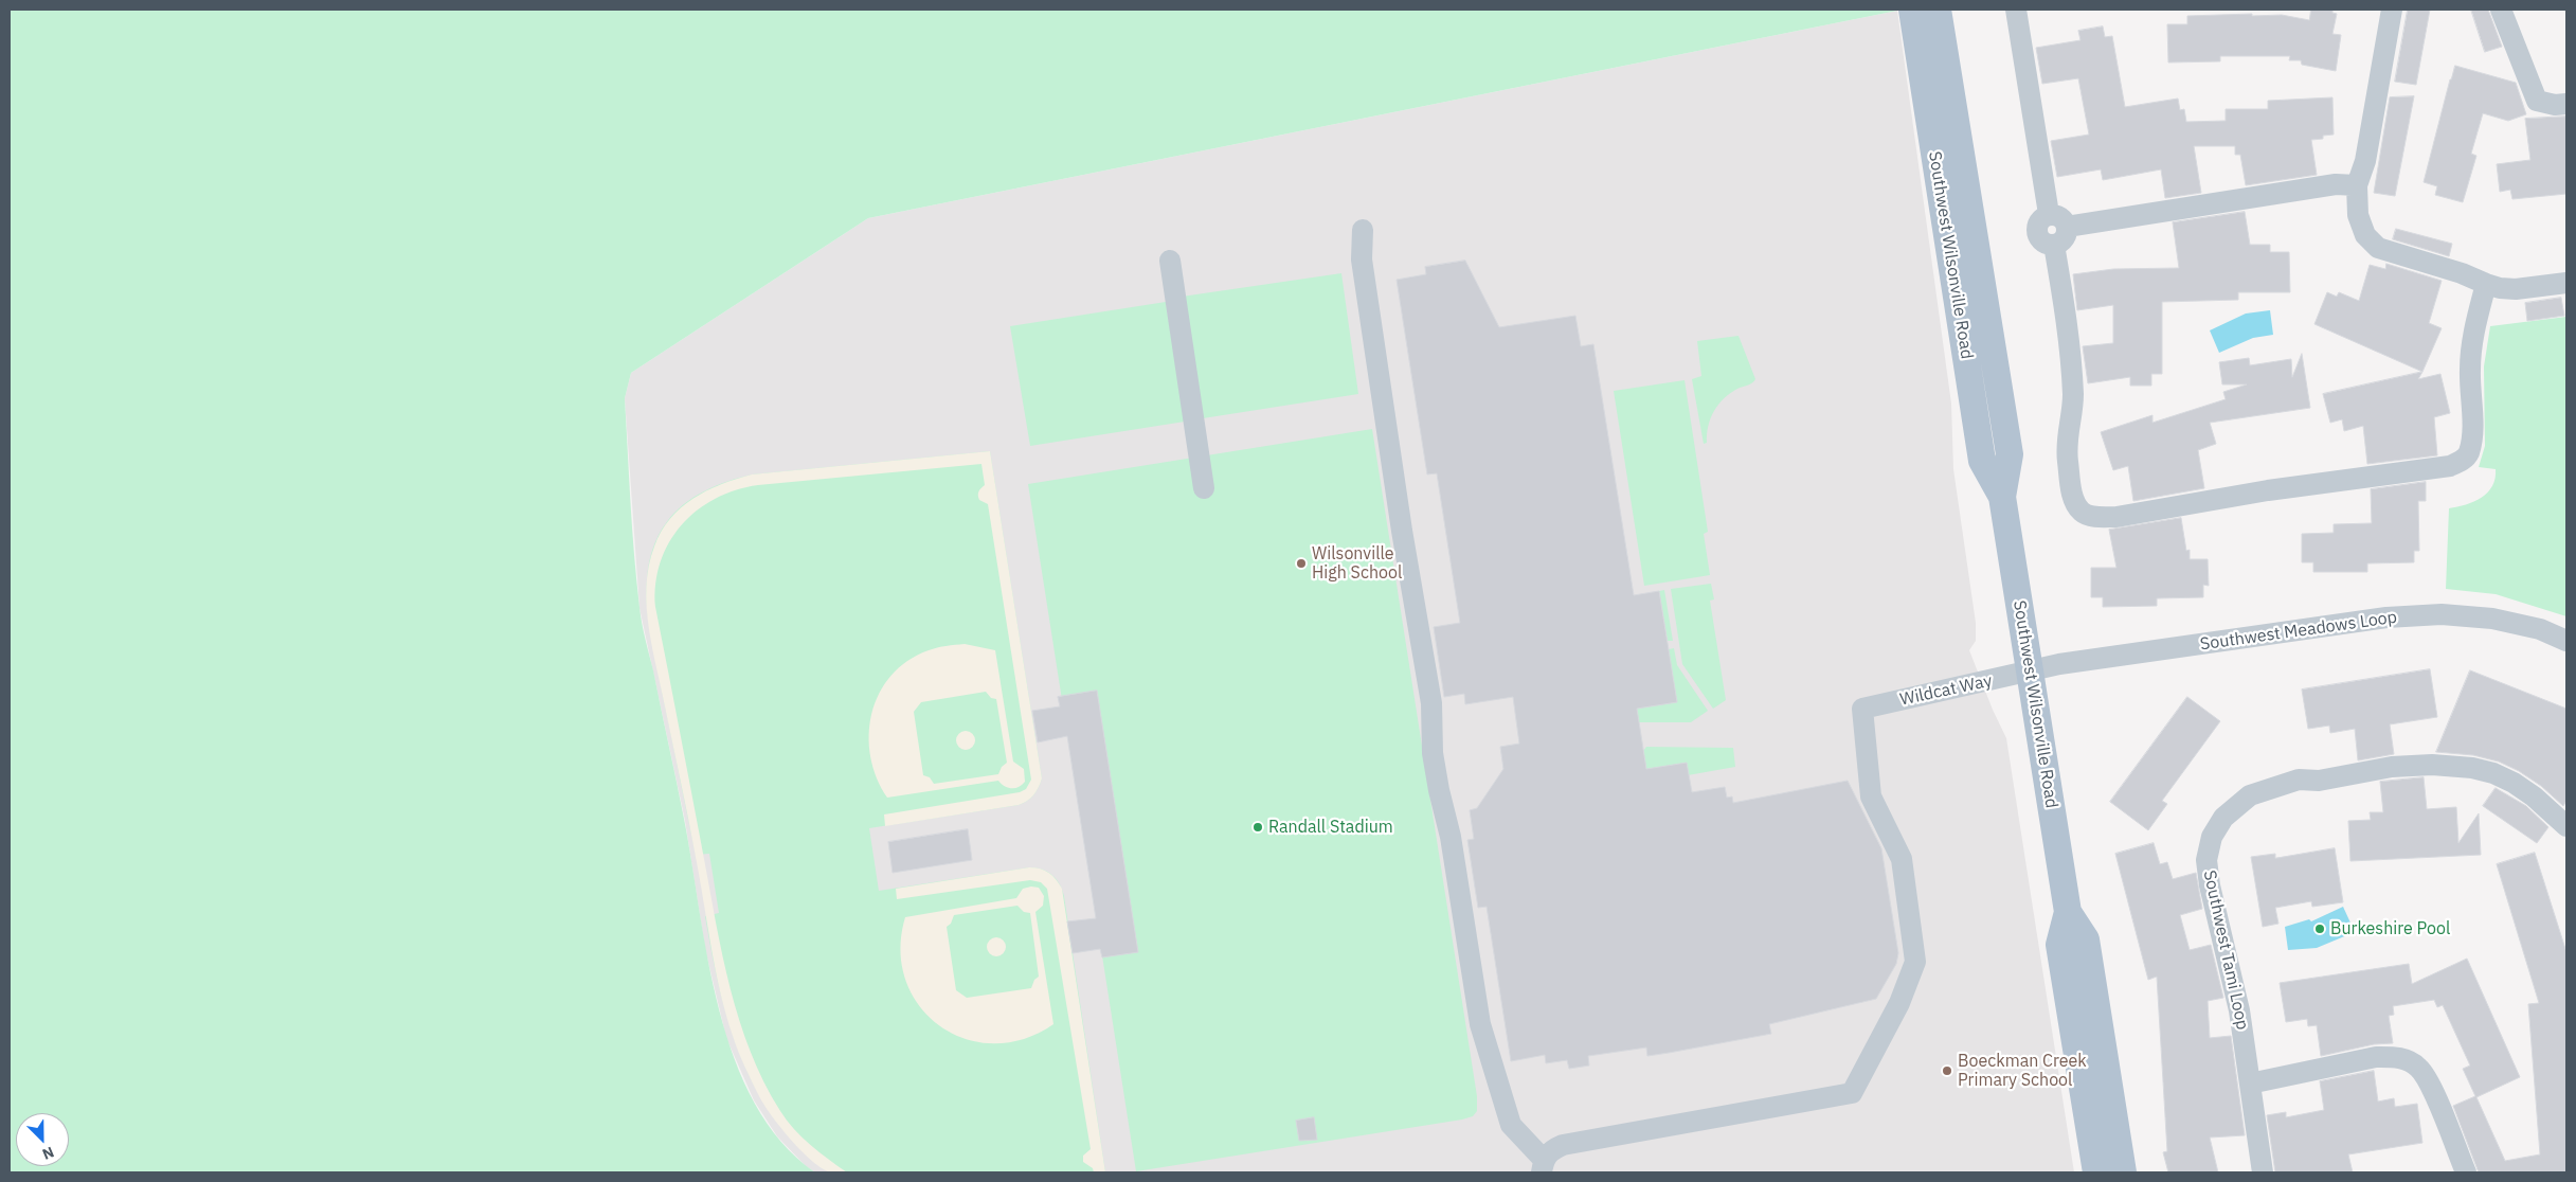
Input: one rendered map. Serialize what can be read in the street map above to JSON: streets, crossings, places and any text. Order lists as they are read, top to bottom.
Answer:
{
  "streets": {
    "main road": ["Southwest Wilsonville Road"],
    "street": ["Southwest Meadows Loop", "Wildcat Way", "Southwest Tami Loop"]
  },
  "crossings": [
    ["Southwest Wilsonville Road", "Southwest Meadows Loop"],
    ["Southwest Wilsonville Road", "Wildcat Way"],
    ["Southwest Meadows Loop", "Wildcat Way"]
  ],
  "places": [
    "Wilsonville High School",
    "Randall Stadium",
    "Burkeshire Pool",
    "Boeckman Creek Primary School"
  ],
  "north": "bottom right"
}
